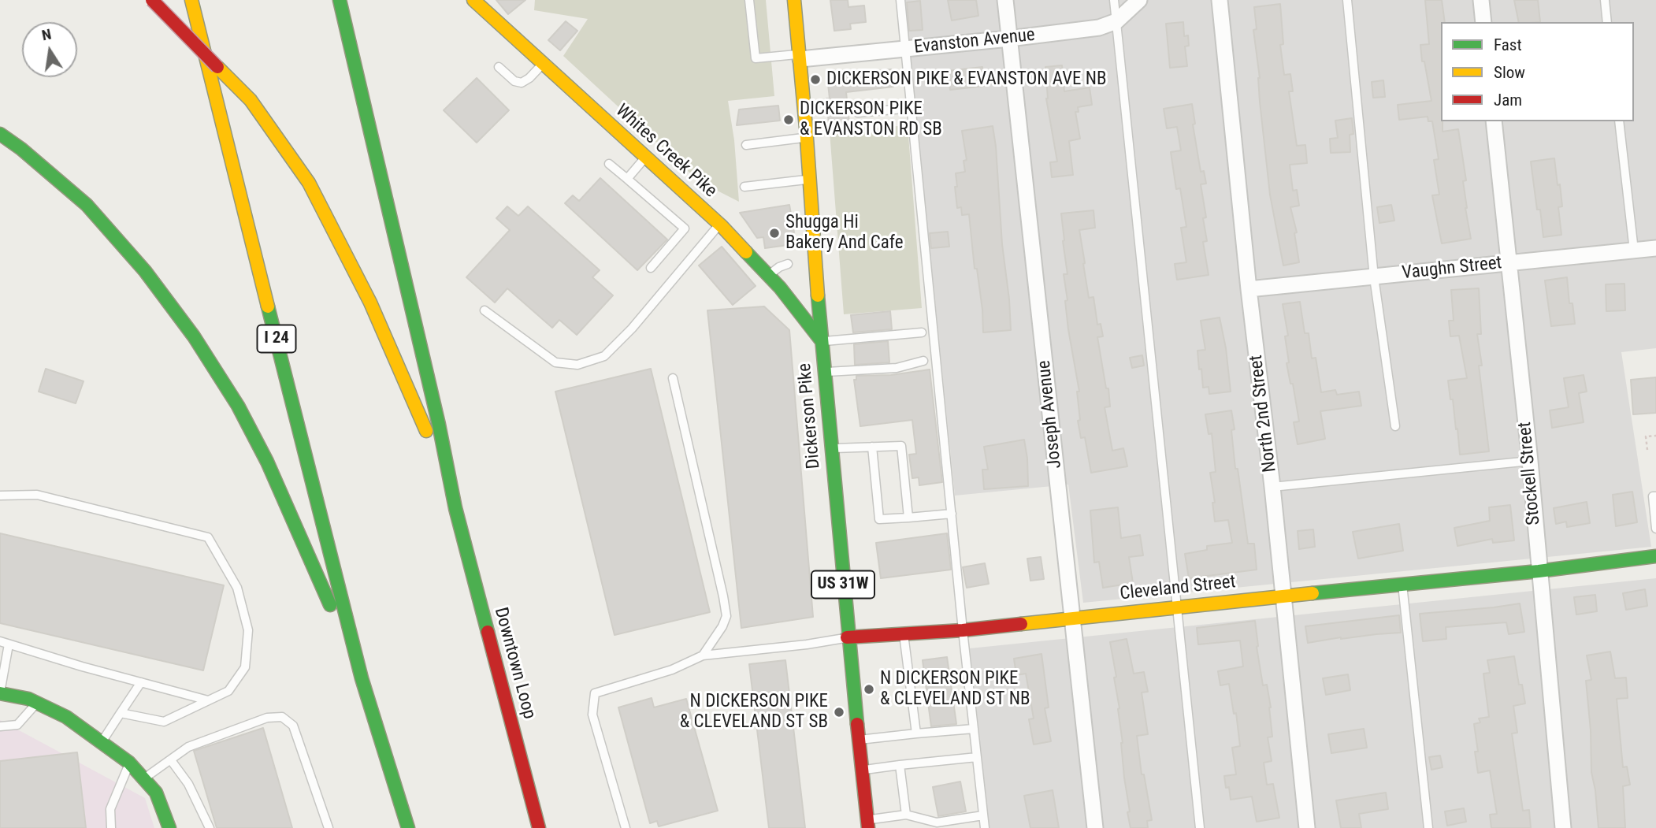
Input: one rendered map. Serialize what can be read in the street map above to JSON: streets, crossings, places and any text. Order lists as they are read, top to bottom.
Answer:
{
  "streets": {
    "main road": [
      "Whites Creek Pike",
      "I 24",
      "Dickerson Pike",
      "US 31W",
      "Cleveland Street",
      "Downtown Loop"
    ],
    "street": [
      "Evanston Avenue",
      "Vaughn Street",
      "North 2nd Street",
      "Joseph Avenue",
      "Stockell Street"
    ]
  },
  "crossings": [
    ["Evanston Avenue", "Joseph Avenue"],
    ["Evanston Avenue", "Dickerson Pike"],
    ["Whites Creek Pike", "Dickerson Pike"],
    ["Vaughn Street", "North 2nd Street"],
    ["Vaughn Street", "Stockell Street"],
    ["North 2nd Street", "Cleveland Street"],
    ["Joseph Avenue", "Cleveland Street"],
    ["Dickerson Pike", "Cleveland Street"],
    ["Stockell Street", "Cleveland Street"]
  ],
  "places": [
    "DICKERSON PIKE & EVANSTON AVE NB",
    "DICKERSON PIKE & EVANSTON RD SB",
    "Shugga Hi Bakery And Cafe",
    "N DICKERSON PIKE & CLEVELAND ST NB",
    "N DICKERSON PIKE & CLEVELAND ST SB"
  ],
  "legend": ["Fast", "Slow", "Jam"],
  "north": "top"
}
